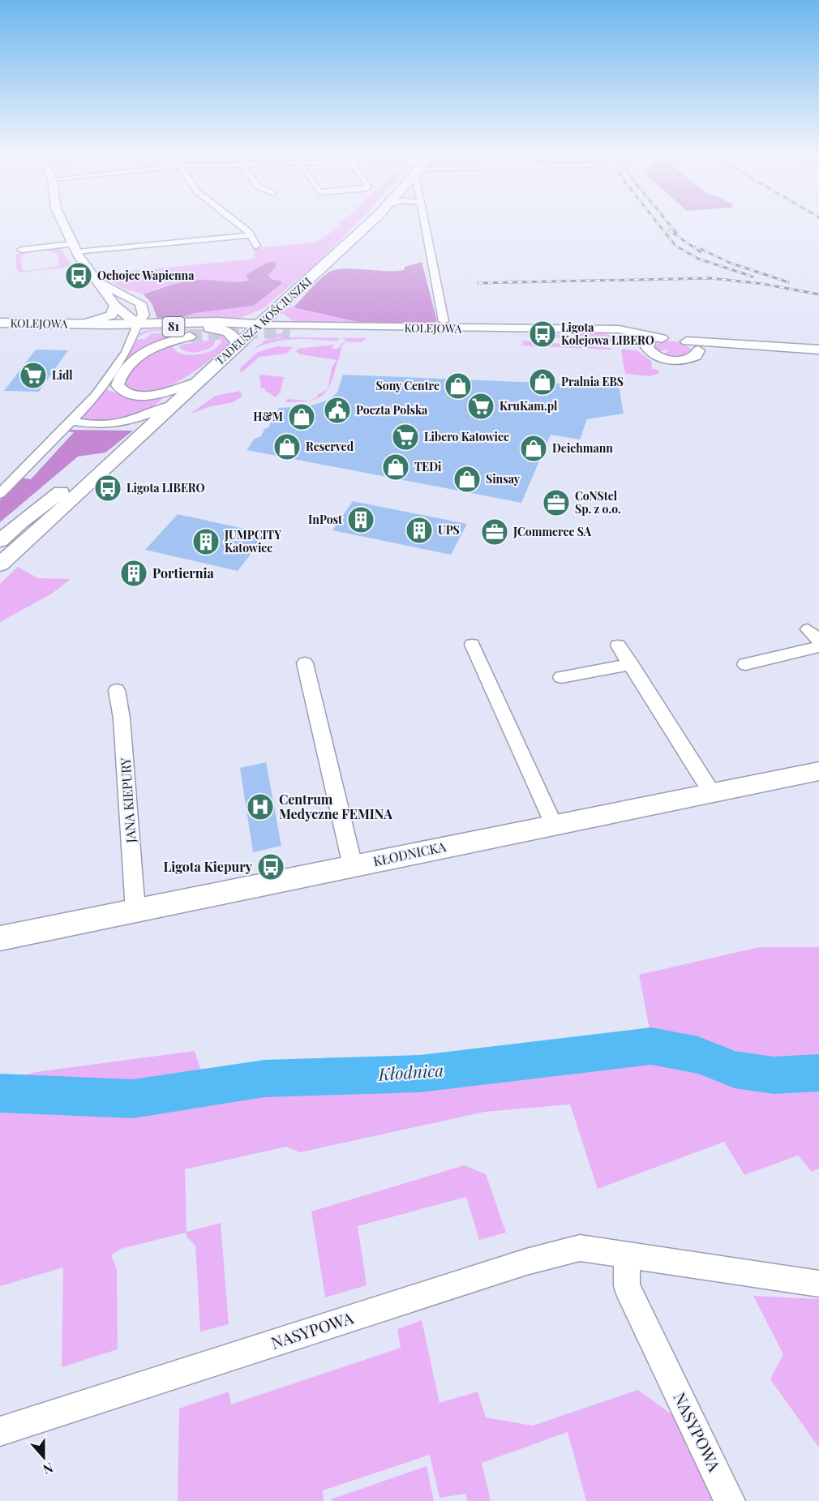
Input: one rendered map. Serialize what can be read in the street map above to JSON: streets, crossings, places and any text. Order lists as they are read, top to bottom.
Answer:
{
  "streets": {
    "main road": ["TADEUSZA KOŚCIUSZKI", "KOLEJOWA", "81"],
    "street": ["JANA KIEPURY", "KŁODNICKA", "NASYPOWA"]
  },
  "crossings": [
    ["TADEUSZA KOŚCIUSZKI", "KOLEJOWA"],
    ["JANA KIEPURY", "KŁODNICKA"]
  ],
  "water": ["Kłodnica"],
  "places": {
    "bus stop": [
      "Ochojec Wapienna",
      "Ligota Kolejowa LIBERO",
      "Ligota LIBERO",
      "Ligota Kiepury"
    ],
    "supermarket": ["Lidl", "KruKam.pl", "Libero Katowice"],
    "shop": [
      "Pralnia EBS",
      "Sony Centre",
      "H&M",
      "Reserved",
      "Deichmann",
      "TEDi",
      "Sinsay"
    ],
    "public building": ["Poczta Polska"],
    "office": ["CoNStel Sp. z o.o.", "JCommerce SA"],
    "building": [
      "InPost",
      "UPS",
      "JUMPCITY Katowice",
      "Portiernia"
    ],
    "hospital": ["Centrum Medyczne FEMINA"]
  },
  "north": "bottom"
}
